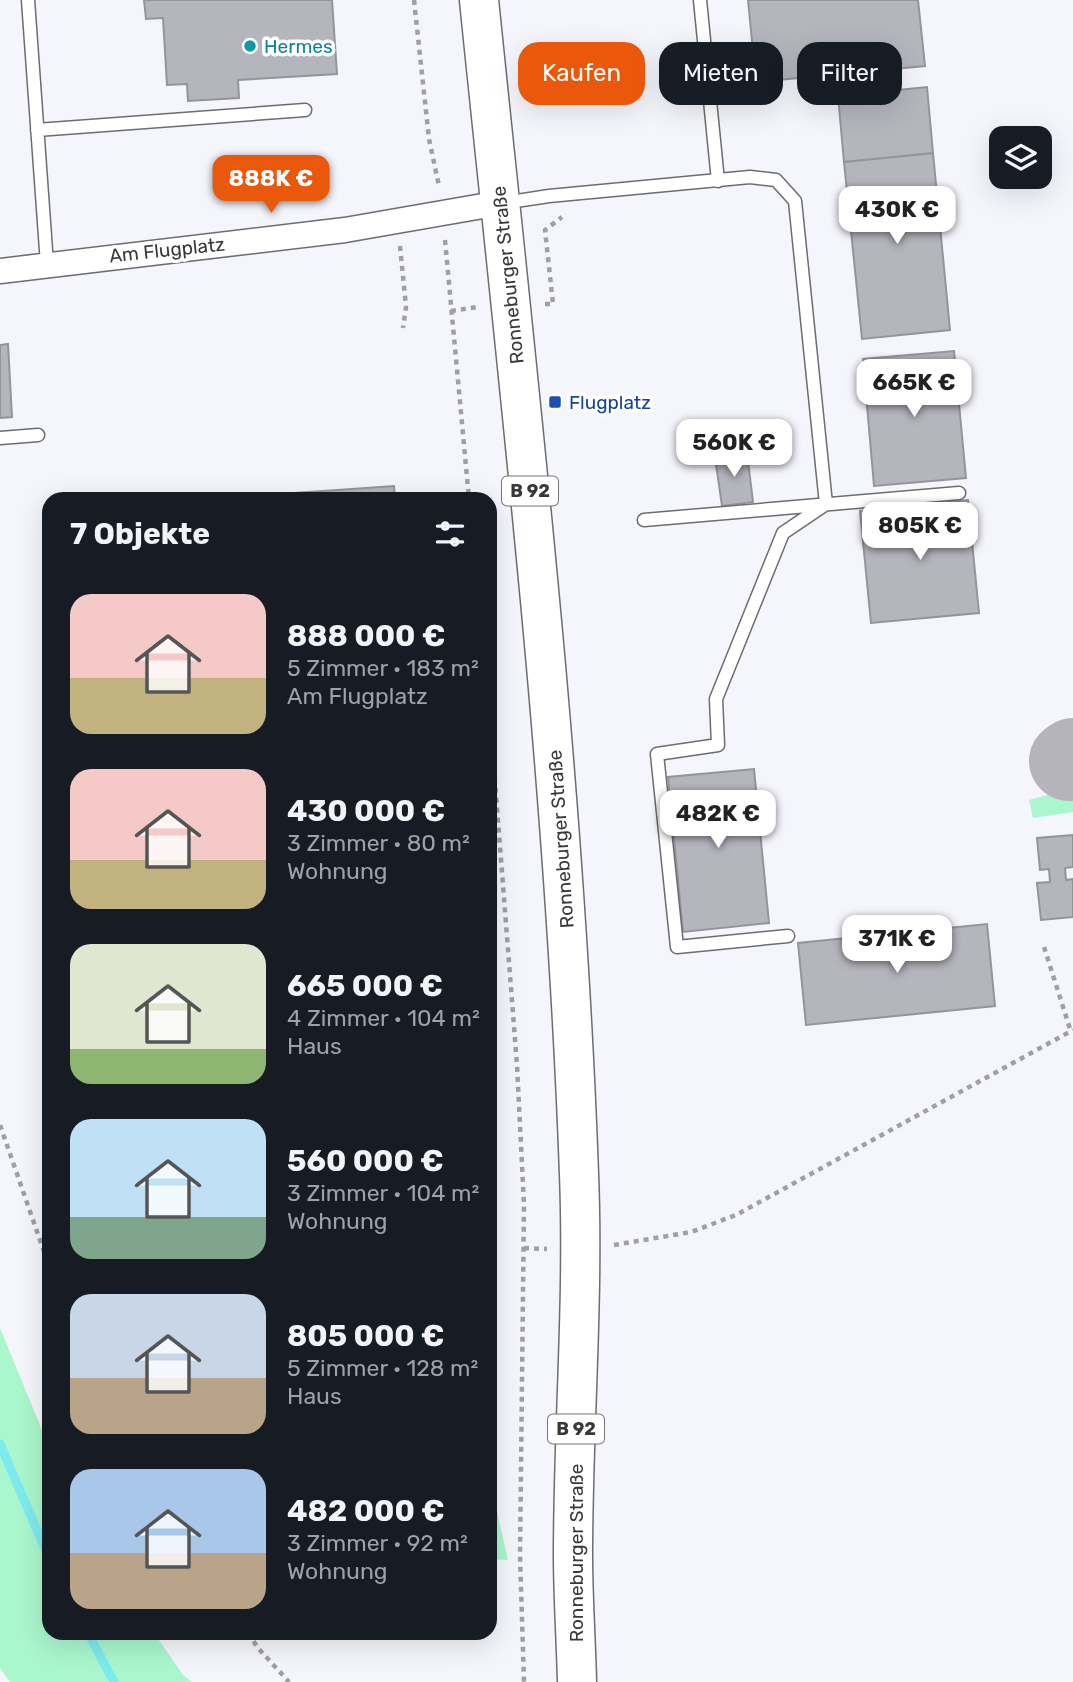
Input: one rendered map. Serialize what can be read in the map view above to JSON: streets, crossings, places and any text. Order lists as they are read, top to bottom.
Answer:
{
  "streets": {
    "main road": ["Ronneburger Straße", "B 92"],
    "street": ["Am Flugplatz"]
  },
  "crossings": [
    ["Am Flugplatz", "Ronneburger Straße"]
  ],
  "places": {
    "other": ["Hermes"],
    "transit": ["Flugplatz"]
  },
  "page": {
    "chip": ["Kaufen", "Mieten", "Filter"],
    "price": [
      "888K €",
      "430K €",
      "665K €",
      "560K €",
      "805K €",
      "482K €",
      "371K €"
    ],
    "heading": "7 Objekte",
    "list": [
      {
        "name": "888 000 €",
        "note": "5 Zimmer · 183 m² · Am Flugplatz"
      },
      {
        "name": "430 000 €",
        "note": "3 Zimmer · 80 m² · Wohnung"
      },
      {
        "name": "665 000 €",
        "note": "4 Zimmer · 104 m² · Haus"
      },
      {
        "name": "560 000 €",
        "note": "3 Zimmer · 104 m² · Wohnung"
      },
      {
        "name": "805 000 €",
        "note": "5 Zimmer · 128 m² · Haus"
      },
      {
        "name": "482 000 €",
        "note": "3 Zimmer · 92 m² · Wohnung"
      }
    ]
  }
}
